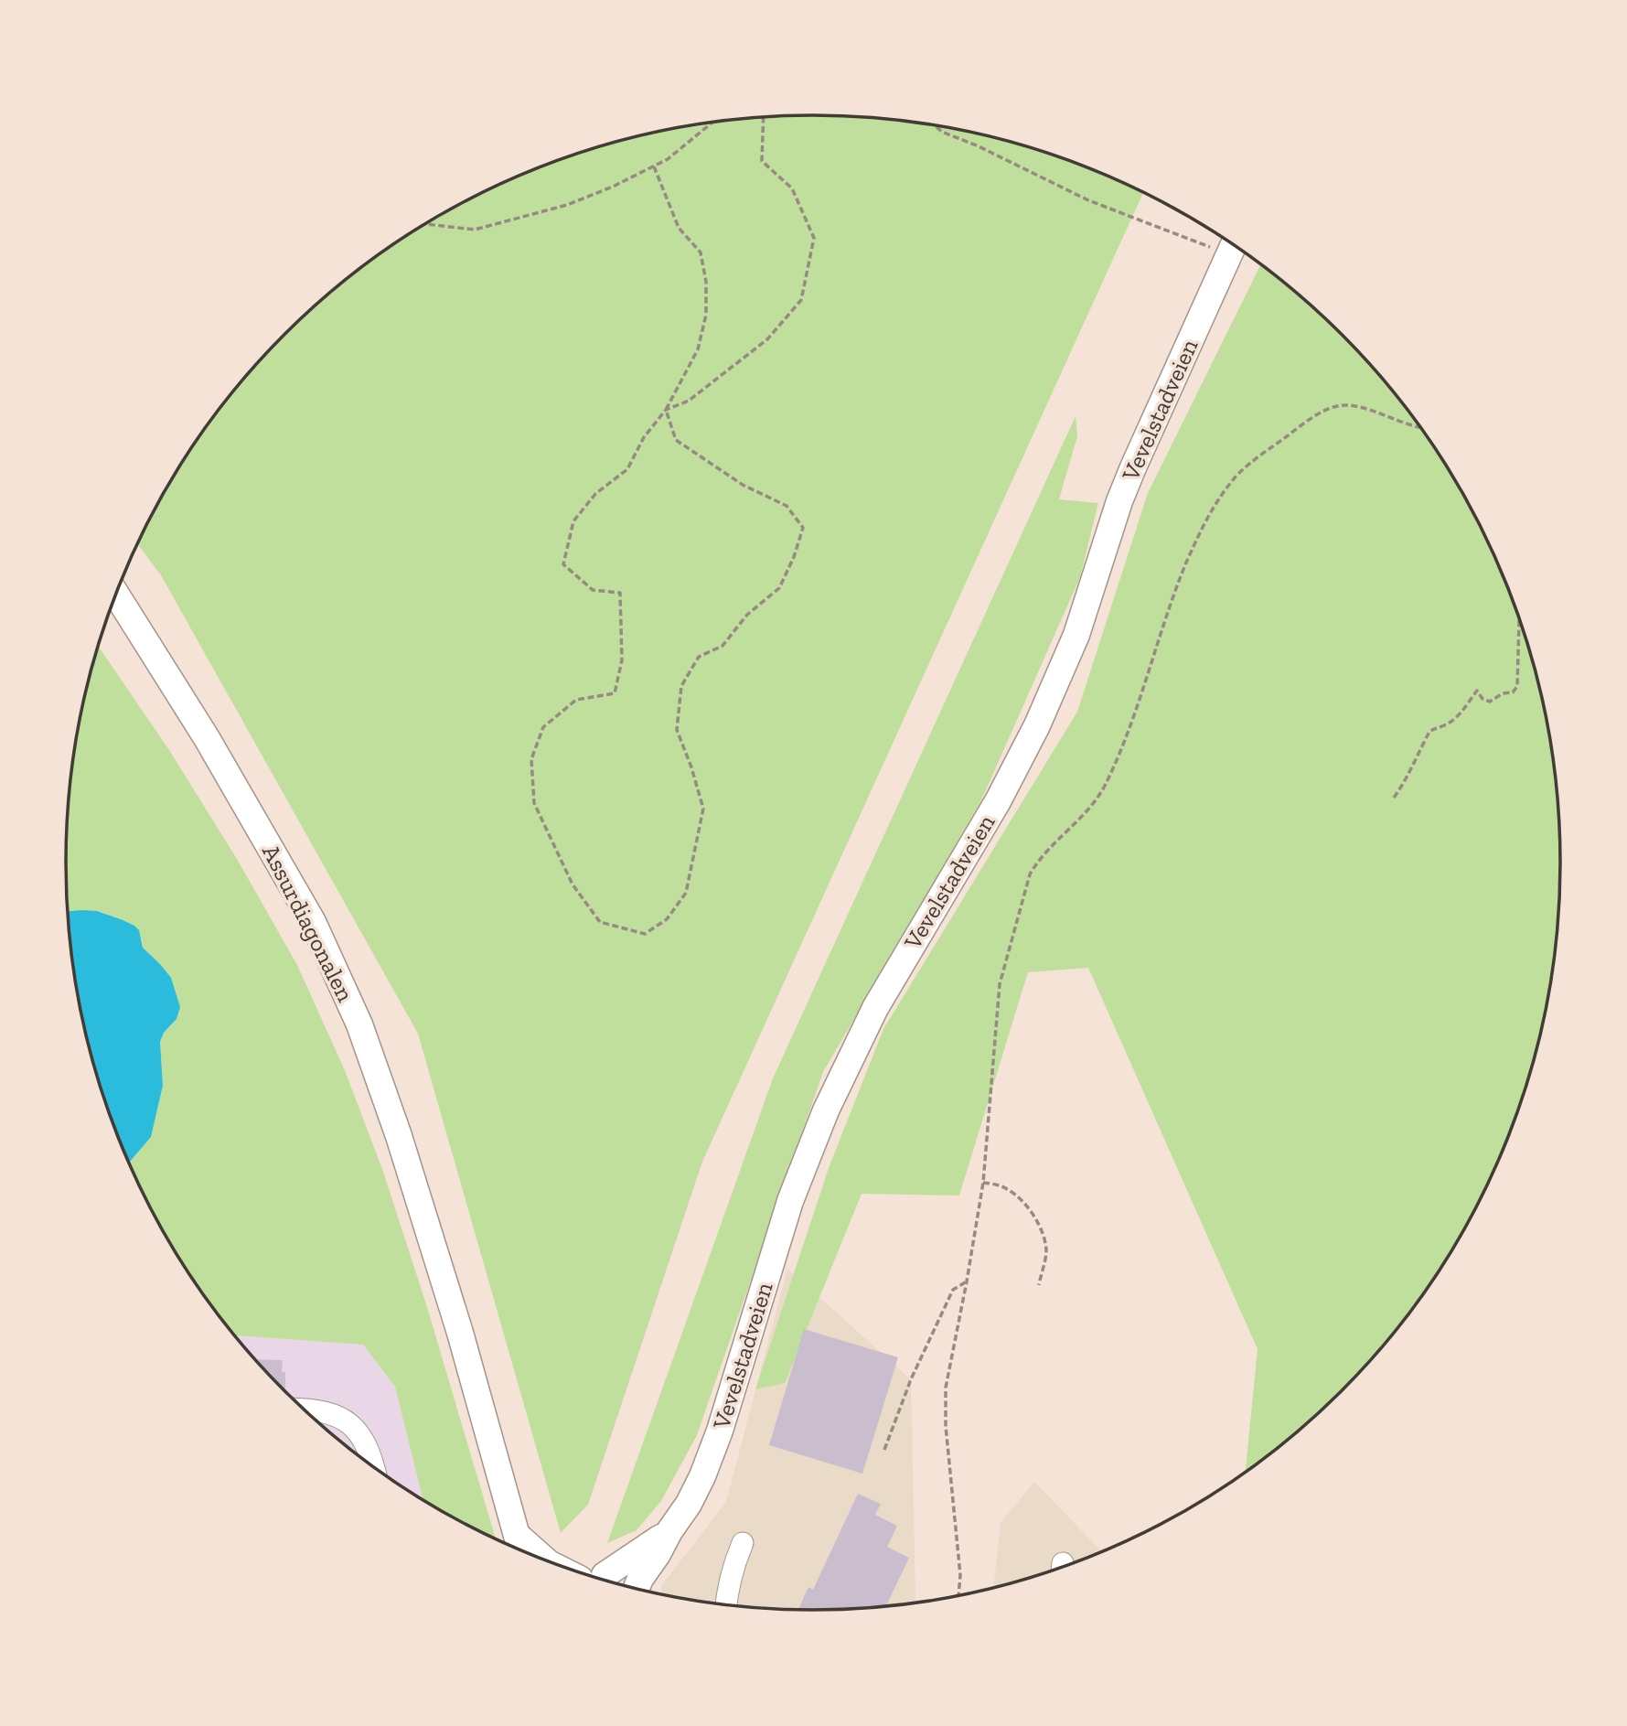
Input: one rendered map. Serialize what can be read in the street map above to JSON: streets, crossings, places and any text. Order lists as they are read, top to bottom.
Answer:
{
  "streets": {
    "main road": ["Vevelstadveien", "Assurdiagonalen"]
  },
  "crossings": [
    ["Vevelstadveien", "Assurdiagonalen"]
  ]
}
